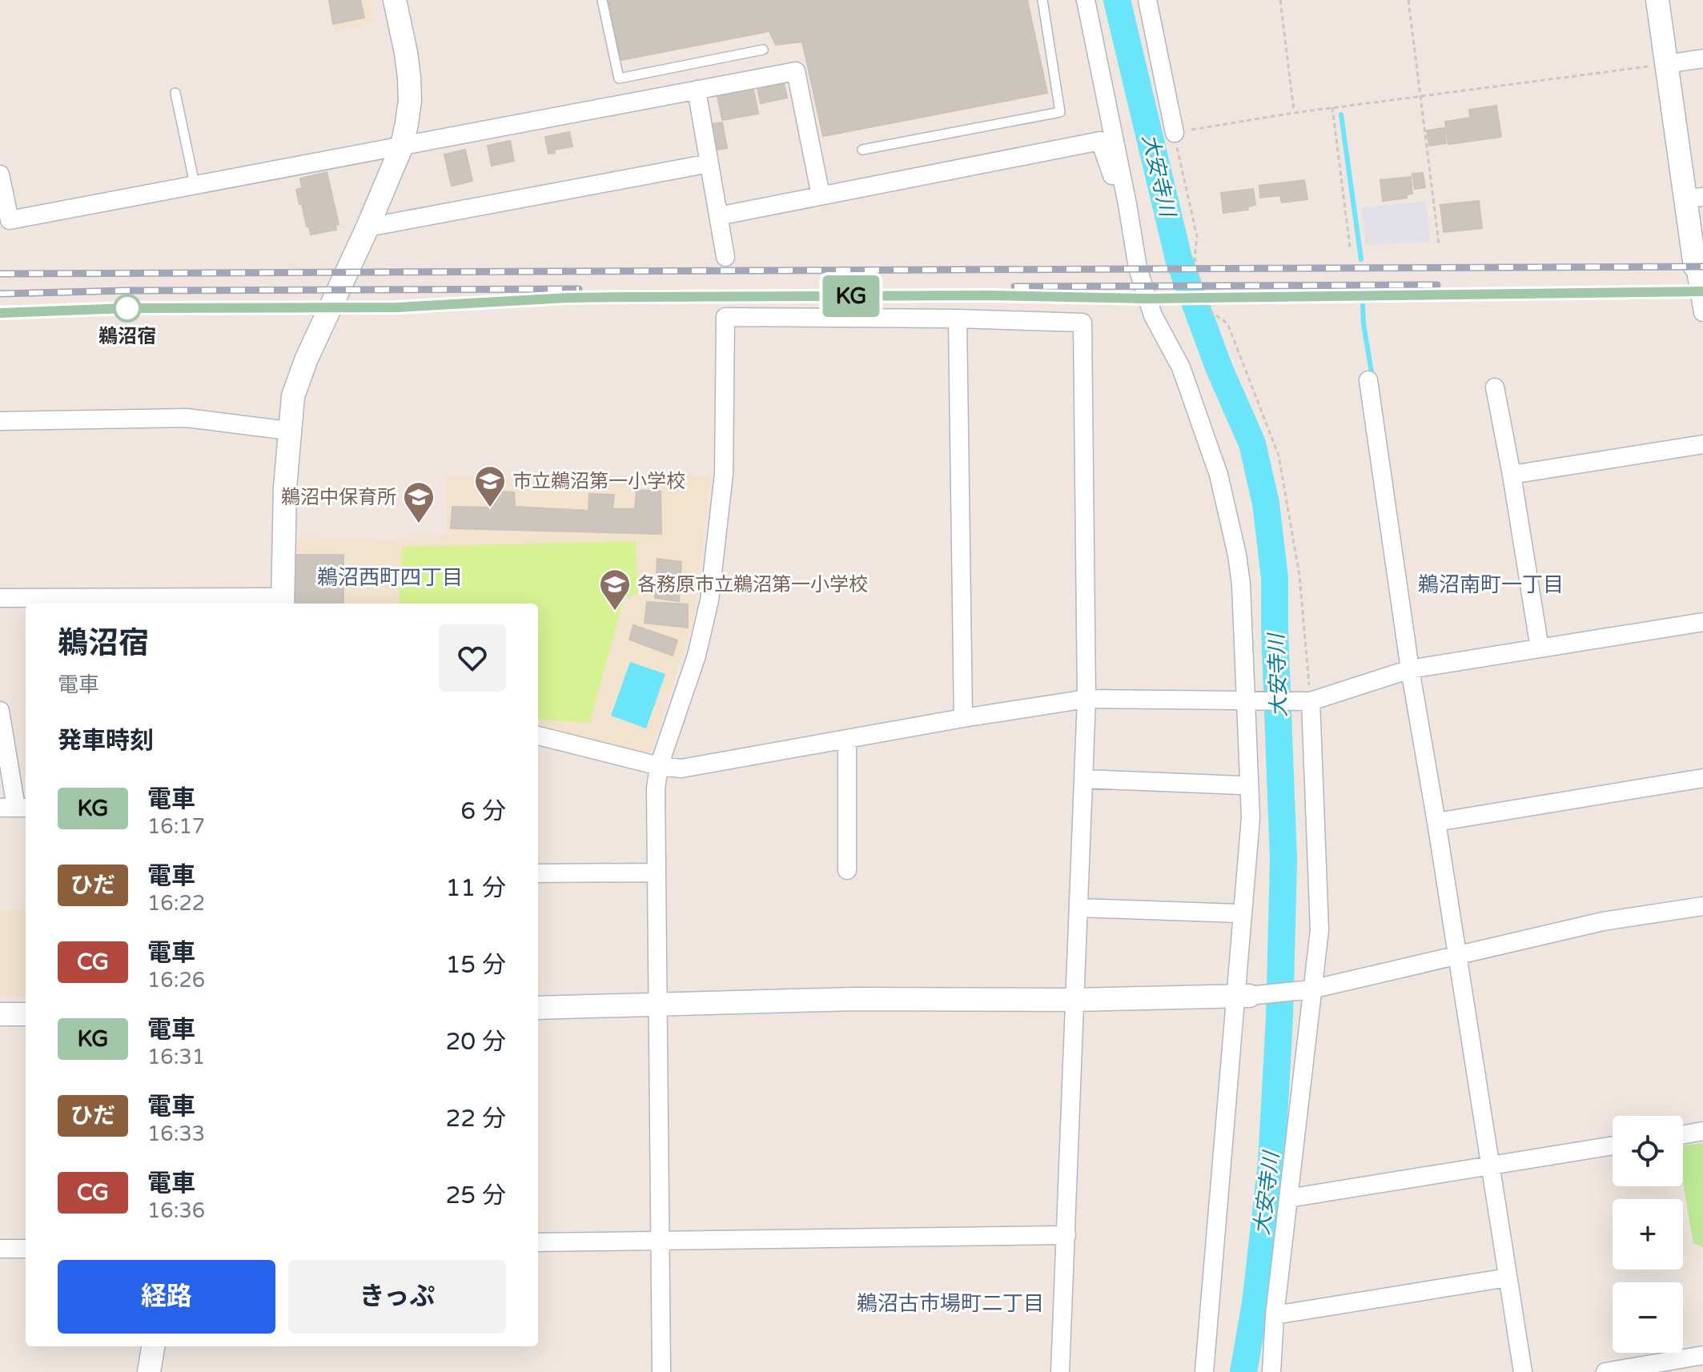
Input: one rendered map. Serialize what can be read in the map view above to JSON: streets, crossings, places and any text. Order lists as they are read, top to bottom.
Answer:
{
  "districts": ["鵜沼西町四丁目", "鵜沼南町一丁目", "鵜沼古市場町二丁目"],
  "water": ["大安寺川"],
  "places": {
    "other": ["鵜沼宿"],
    "school or university": ["市立鵜沼第一小学校", "鵜沼中保育所", "各務原市立鵜沼第一小学校"]
  },
  "page": {
    "on_map": "KG",
    "heading": [
      ["鵜沼宿", "電車"],
      "発車時刻"
    ],
    "list": [
      {
        "mark": "KG",
        "name": "電車",
        "note": "16:17",
        "value": "6 分"
      },
      {
        "mark": "ひだ",
        "name": "電車",
        "note": "16:22",
        "value": "11 分"
      },
      {
        "mark": "CG",
        "name": "電車",
        "note": "16:26",
        "value": "15 分"
      },
      {
        "mark": "KG",
        "name": "電車",
        "note": "16:31",
        "value": "20 分"
      },
      {
        "mark": "ひだ",
        "name": "電車",
        "note": "16:33",
        "value": "22 分"
      },
      {
        "mark": "CG",
        "name": "電車",
        "note": "16:36",
        "value": "25 分"
      }
    ],
    "map_buttons": ["+", "−"],
    "buttons": ["経路", "きっぷ"]
  }
}
